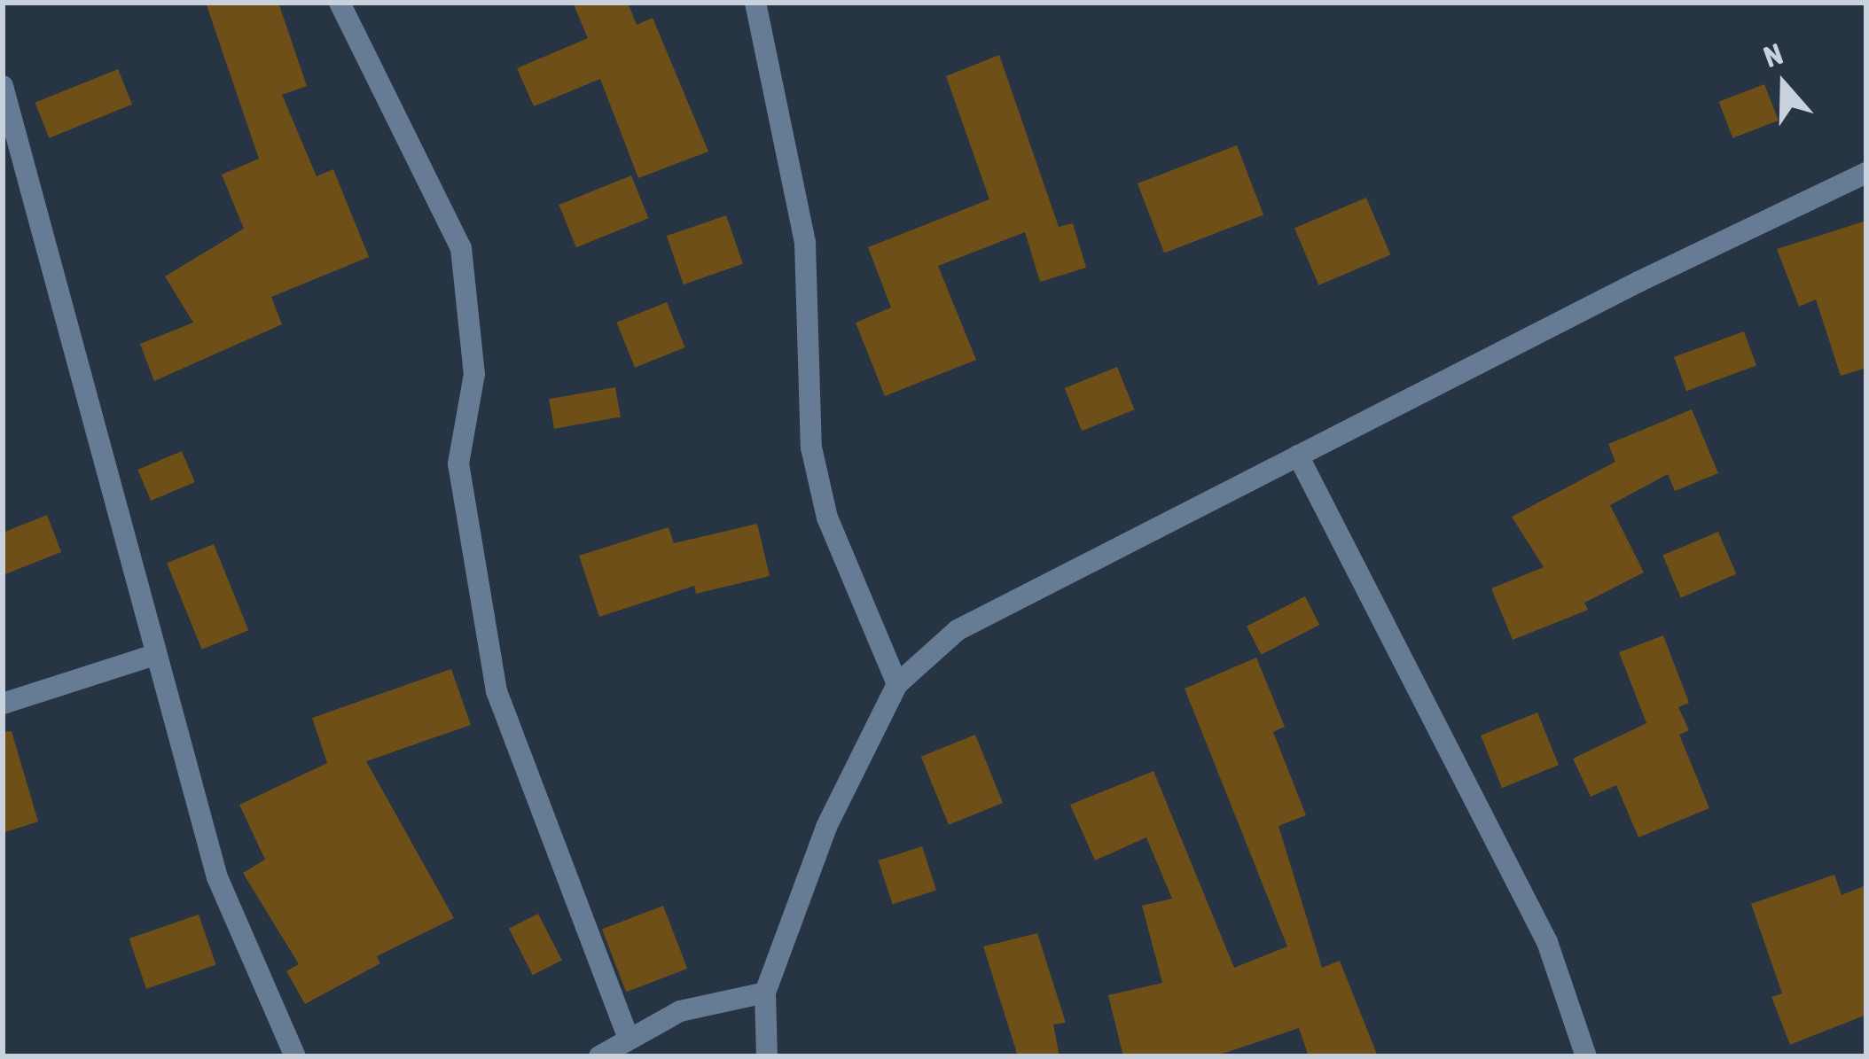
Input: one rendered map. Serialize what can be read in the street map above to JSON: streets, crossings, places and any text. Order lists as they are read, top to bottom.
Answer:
{
  "north": "top"
}
